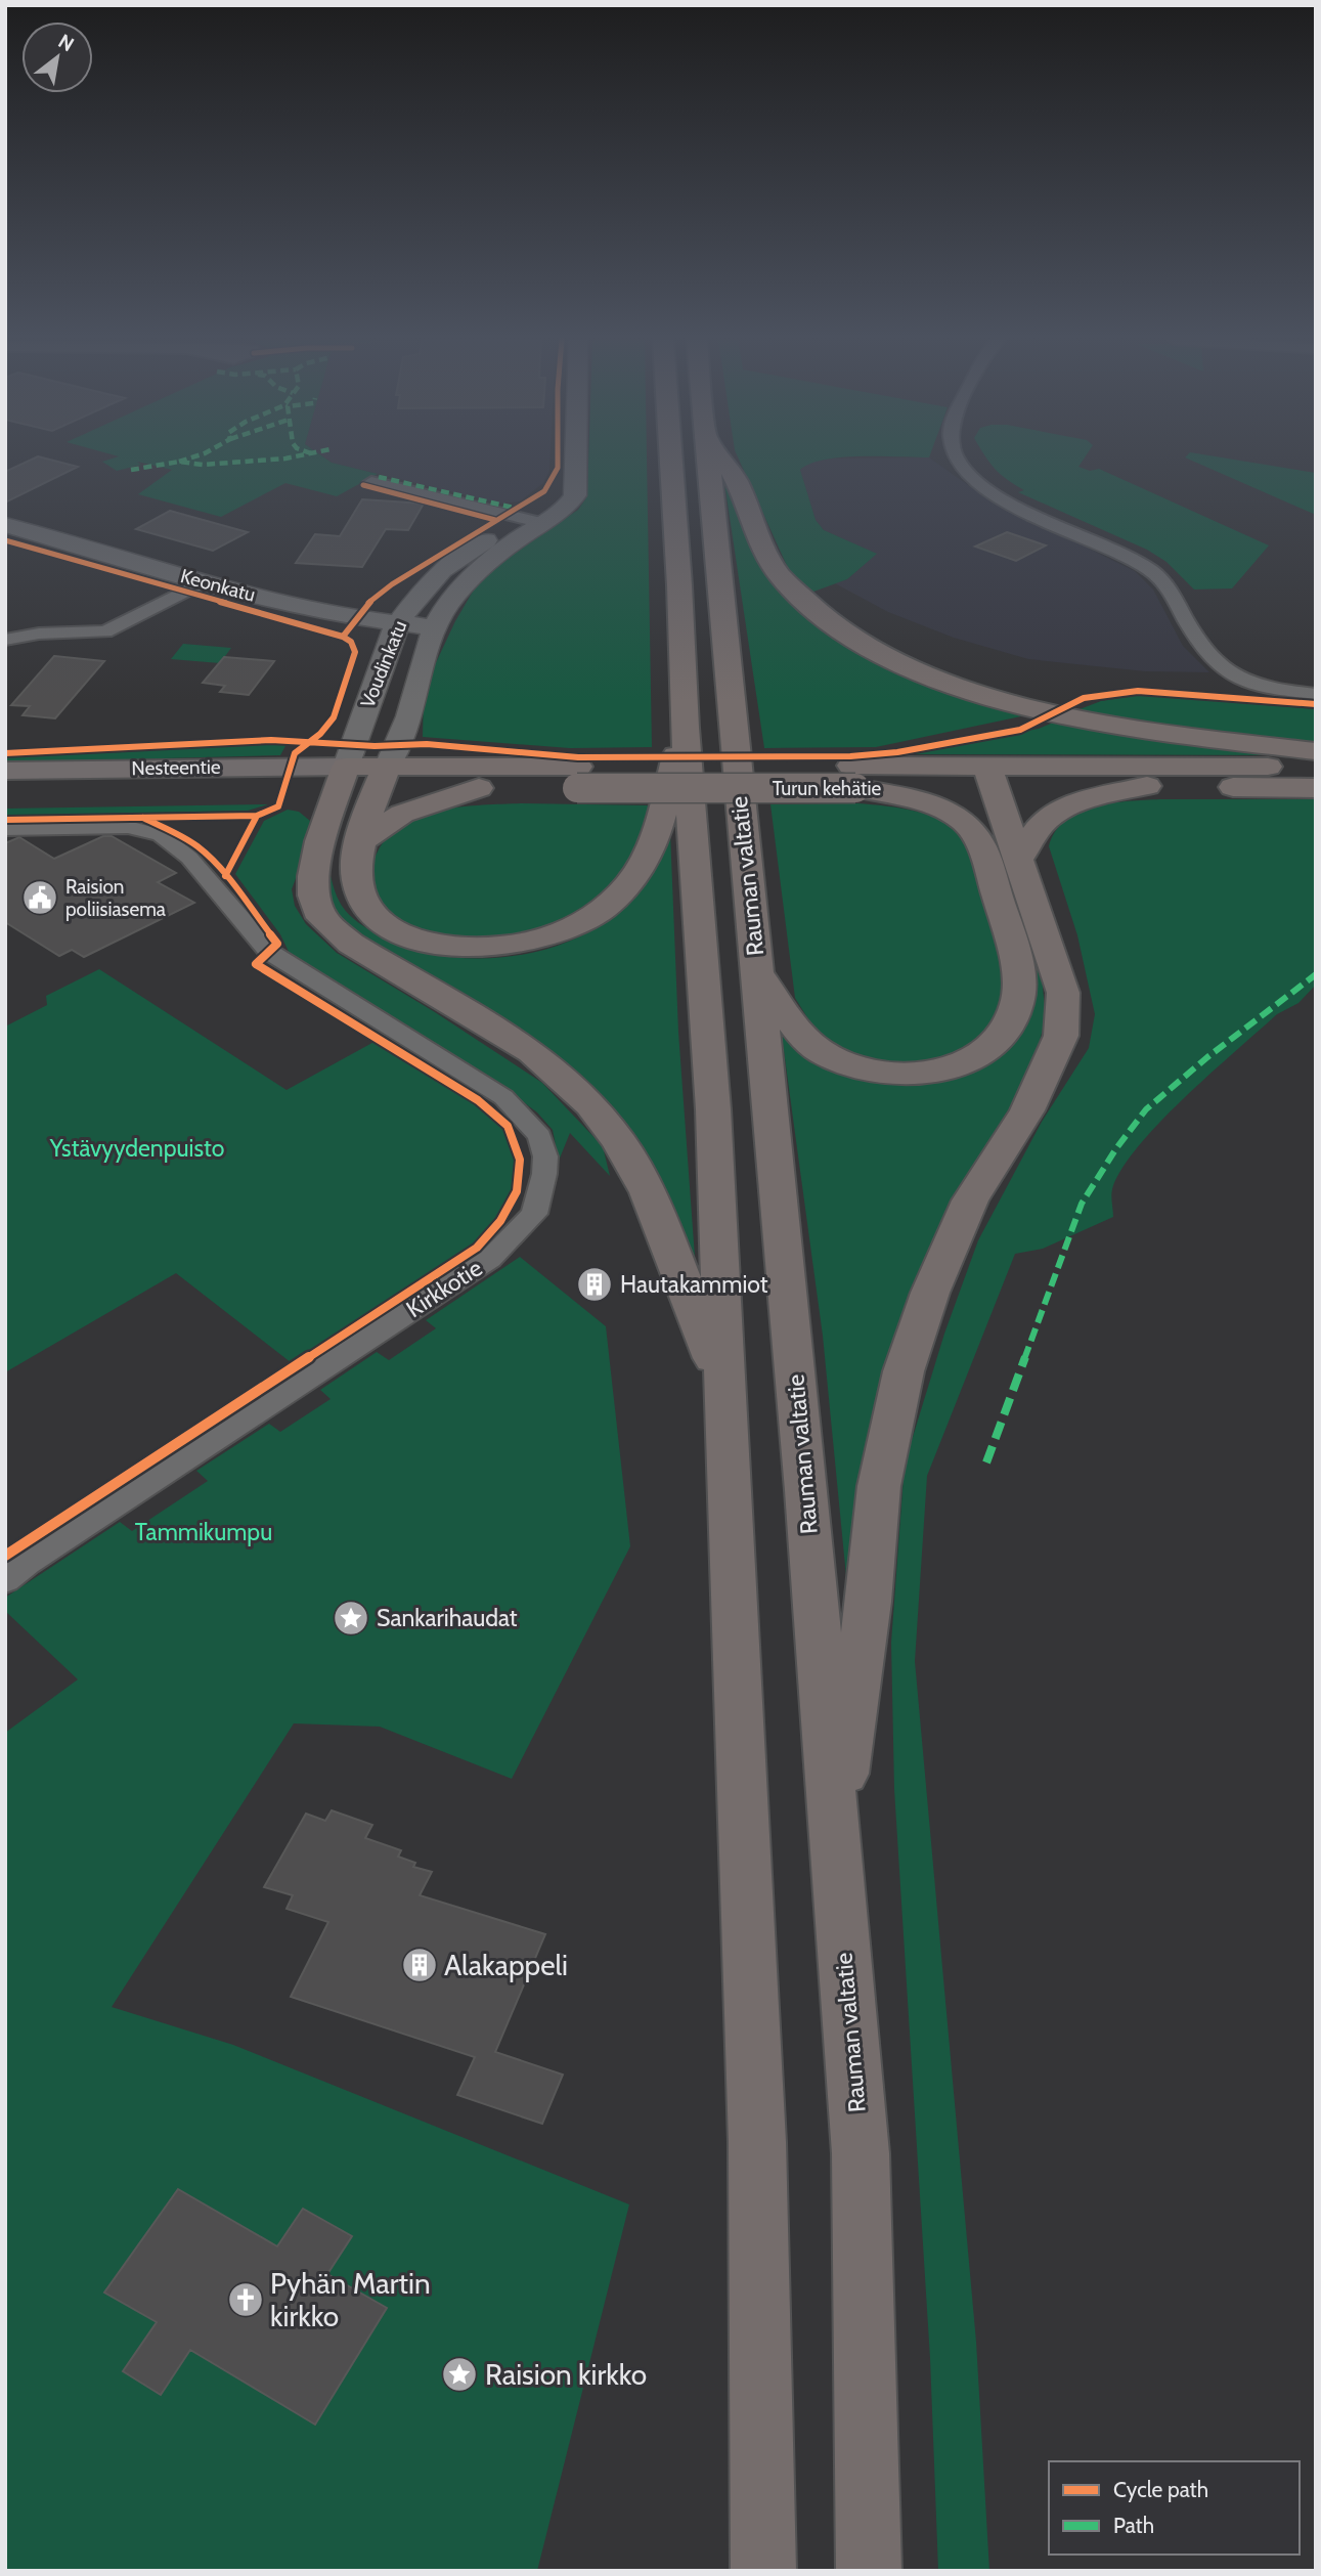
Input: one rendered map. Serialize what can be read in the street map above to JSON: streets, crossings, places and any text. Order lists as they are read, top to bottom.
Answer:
{
  "streets": {
    "highway": ["Turun kehätie", "Rauman valtatie"],
    "main road": ["Keonkatu", "Voudinkatu", "Nesteentie"],
    "street": ["Kirkkotie"]
  },
  "crossings": [
    ["Keonkatu", "Voudinkatu"],
    ["Voudinkatu", "Nesteentie"],
    ["Voudinkatu", "Turun kehätie"],
    ["Nesteentie", "Turun kehätie"]
  ],
  "parks": ["Ystävyydenpuisto", "Tammikumpu"],
  "places": {
    "public building": ["Raision poliisiasema"],
    "building": ["Hautakammiot", "Alakappeli"],
    "place": ["Sankarihaudat", "Raision kirkko"],
    "church": ["Pyhän Martin kirkko"]
  },
  "legend": ["Cycle path", "Path"],
  "north": "top right"
}
